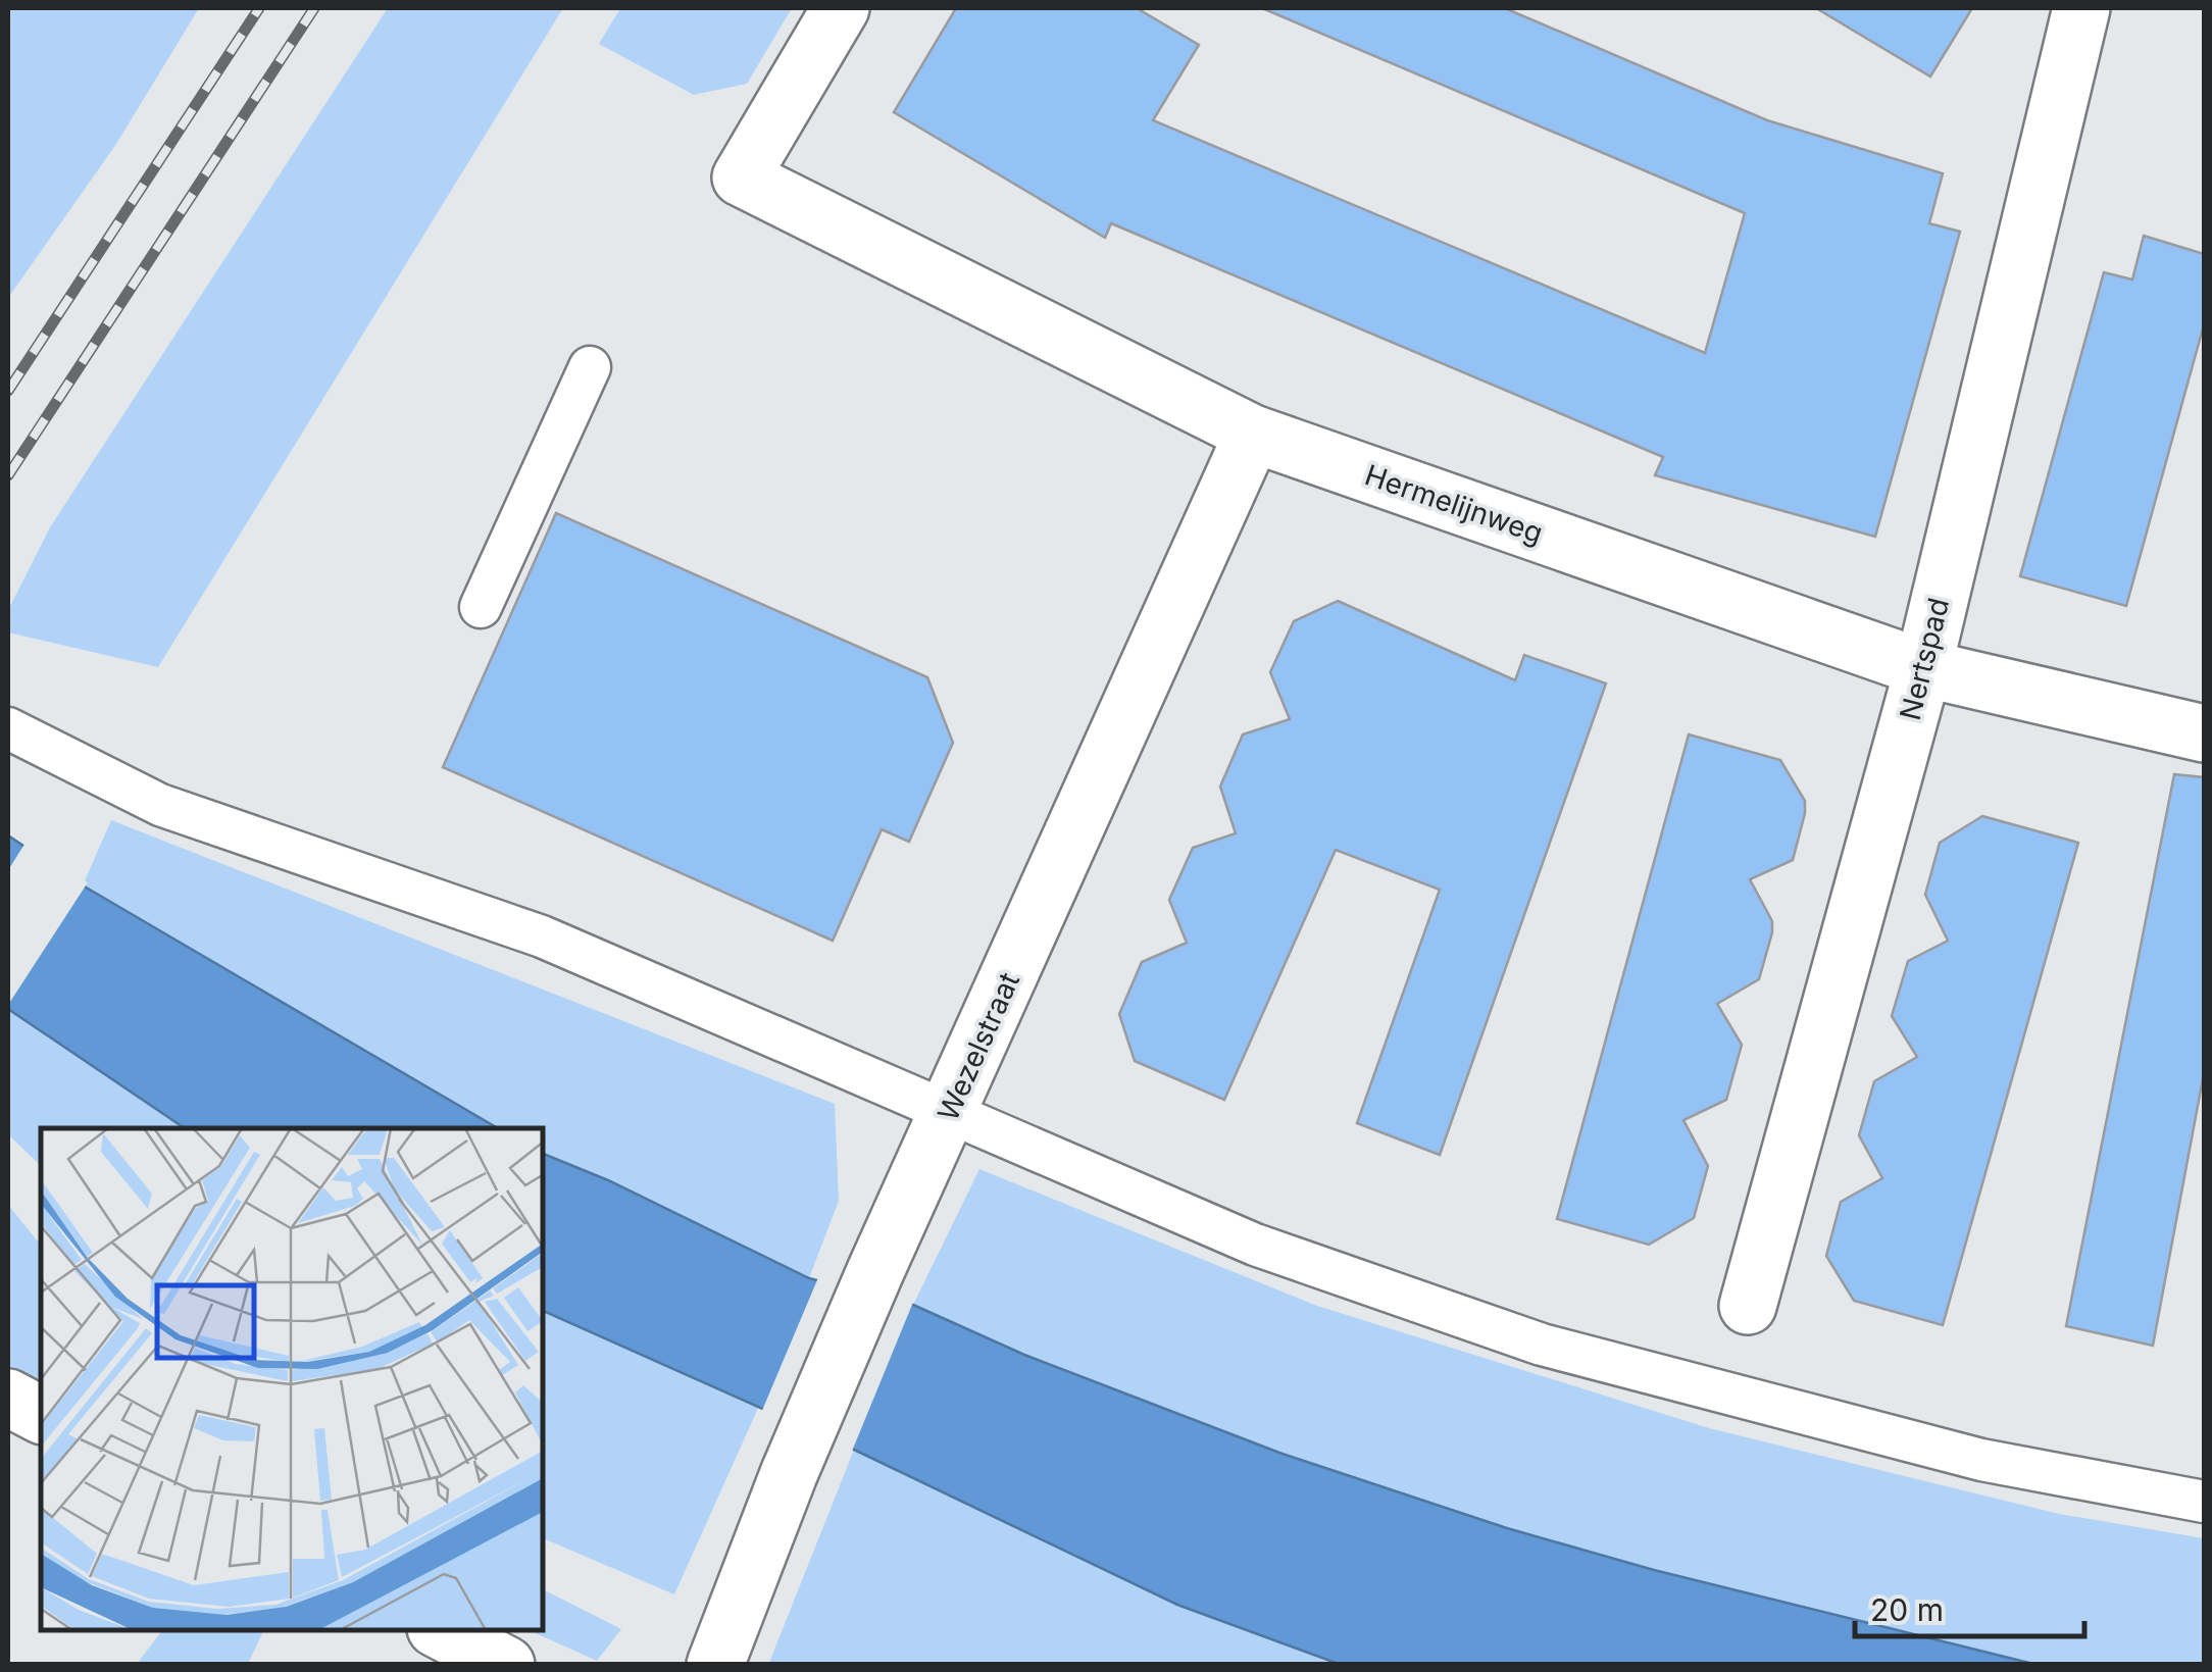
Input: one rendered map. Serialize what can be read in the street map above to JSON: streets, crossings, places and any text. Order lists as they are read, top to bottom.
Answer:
{
  "streets": {
    "street": ["Hermelijnweg", "Nertspad", "Wezelstraat"]
  },
  "crossings": [
    ["Hermelijnweg", "Nertspad"],
    ["Hermelijnweg", "Wezelstraat"]
  ],
  "scale_bar": "20 m"
}
